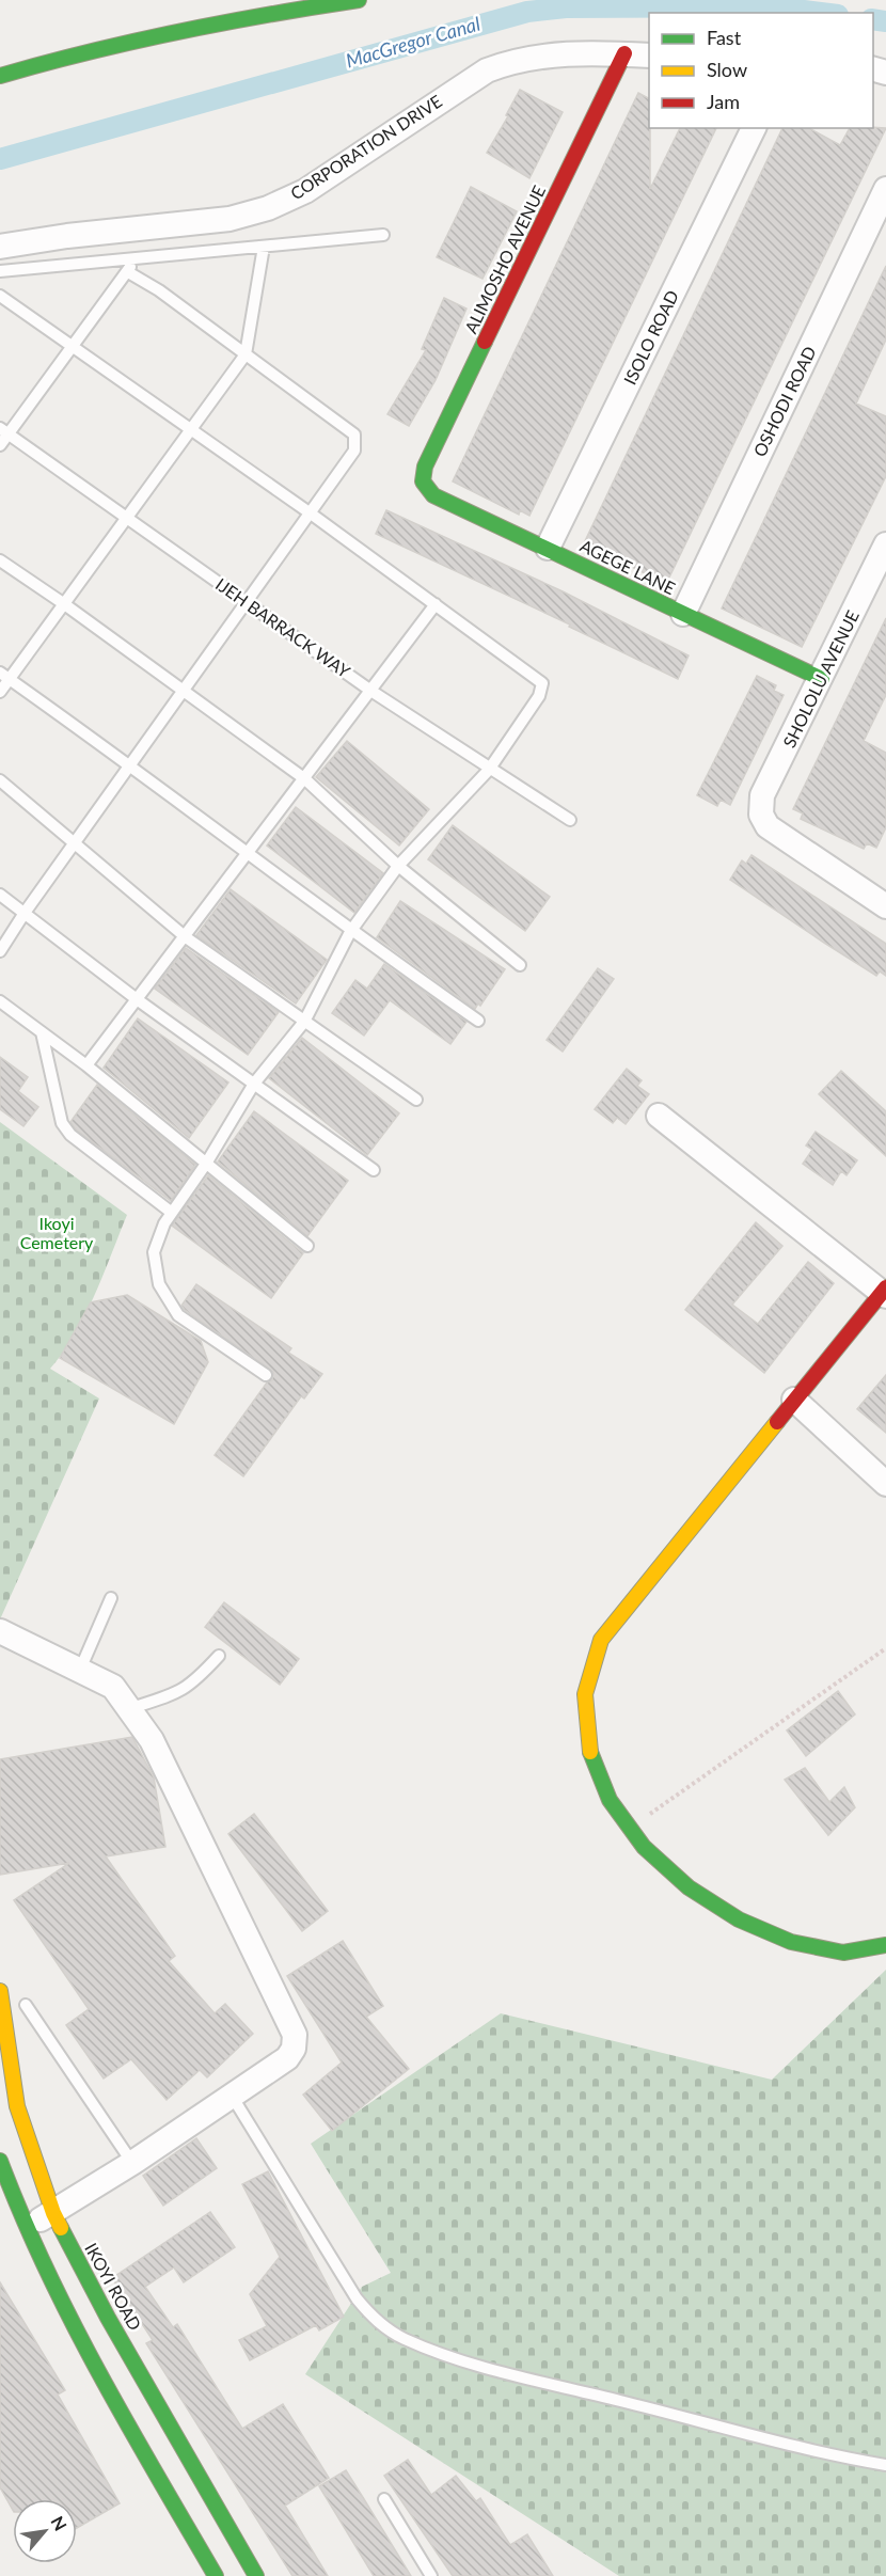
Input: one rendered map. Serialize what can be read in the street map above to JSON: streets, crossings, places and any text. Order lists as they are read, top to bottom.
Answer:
{
  "streets": {
    "main road": ["ALIMOSHO AVENUE", "AGEGE LANE", "IKOYI ROAD"],
    "street": [
      "CORPORATION DRIVE",
      "ISOLO ROAD",
      "OSHODI ROAD",
      "SHOLOLU AVENUE"
    ],
    "lane": ["IJEH BARRACK WAY"]
  },
  "crossings": [
    ["CORPORATION DRIVE", "ALIMOSHO AVENUE"],
    ["ALIMOSHO AVENUE", "AGEGE LANE"],
    ["ISOLO ROAD", "AGEGE LANE"],
    ["OSHODI ROAD", "AGEGE LANE"],
    ["AGEGE LANE", "SHOLOLU AVENUE"]
  ],
  "water": ["MacGregor Canal"],
  "parks": ["Ikoyi Cemetery"],
  "legend": ["Fast", "Slow", "Jam"],
  "north": "top right"
}
